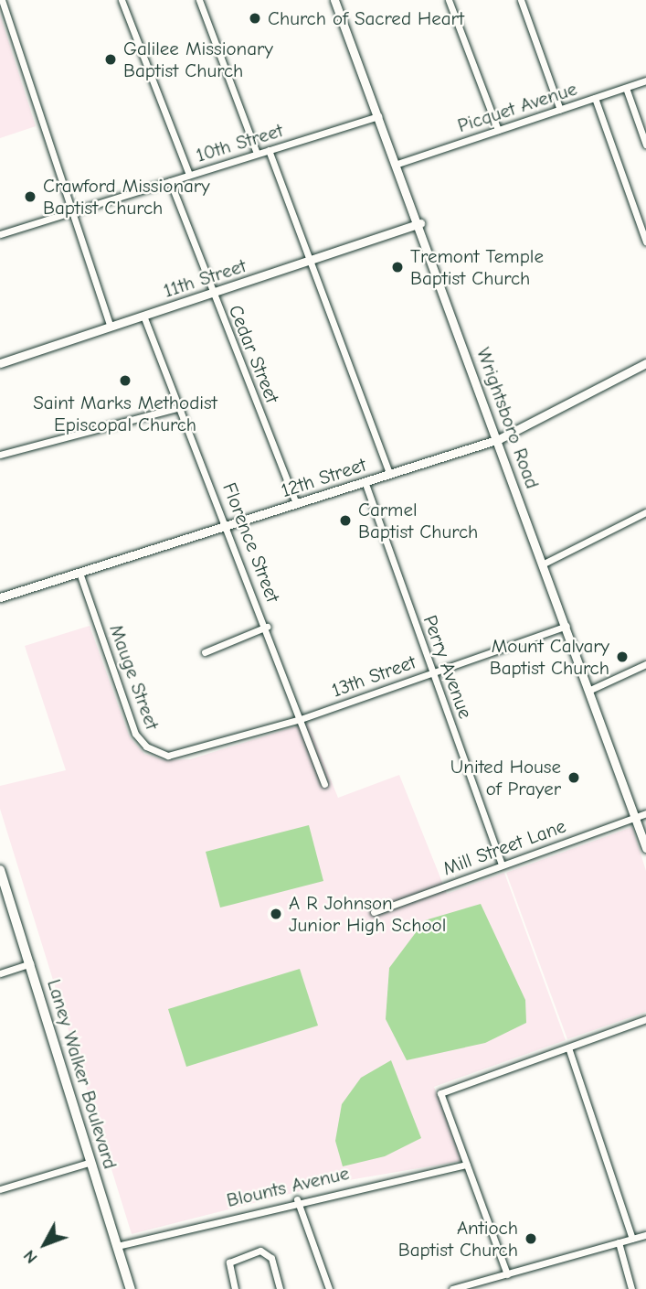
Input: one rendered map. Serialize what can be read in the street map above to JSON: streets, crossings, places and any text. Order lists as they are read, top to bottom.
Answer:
{
  "streets": {
    "main road": ["Laney Walker Boulevard"],
    "street": [
      "Picquet Avenue",
      "10th Street",
      "11th Street",
      "Cedar Street",
      "Wrightsboro Road",
      "12th Street",
      "Florence Street",
      "Perry Avenue",
      "13th Street",
      "Mauge Street",
      "Mill Street Lane",
      "Blounts Avenue"
    ]
  },
  "crossings": [
    ["Picquet Avenue", "Wrightsboro Road"],
    ["10th Street", "Cedar Street"],
    ["10th Street", "Wrightsboro Road"],
    ["11th Street", "Cedar Street"],
    ["11th Street", "Wrightsboro Road"],
    ["11th Street", "Florence Street"],
    ["Cedar Street", "12th Street"],
    ["Wrightsboro Road", "12th Street"],
    ["Wrightsboro Road", "13th Street"],
    ["Wrightsboro Road", "Mill Street Lane"],
    ["12th Street", "Florence Street"],
    ["12th Street", "Perry Avenue"],
    ["12th Street", "Mauge Street"],
    ["Florence Street", "13th Street"],
    ["Florence Street", "Mauge Street"],
    ["Perry Avenue", "13th Street"],
    ["Perry Avenue", "Mill Street Lane"],
    ["13th Street", "Mauge Street"],
    ["Laney Walker Boulevard", "Blounts Avenue"]
  ],
  "places": [
    "Church of Sacred Heart",
    "Galilee Missionary Baptist Church",
    "Crawford Missionary Baptist Church",
    "Tremont Temple Baptist Church",
    "Saint Marks Methodist Episcopal Church",
    "Carmel Baptist Church",
    "Mount Calvary Baptist Church",
    "United House of Prayer",
    "A R Johnson Junior High School",
    "Antioch Baptist Church"
  ],
  "north": "bottom left"
}
